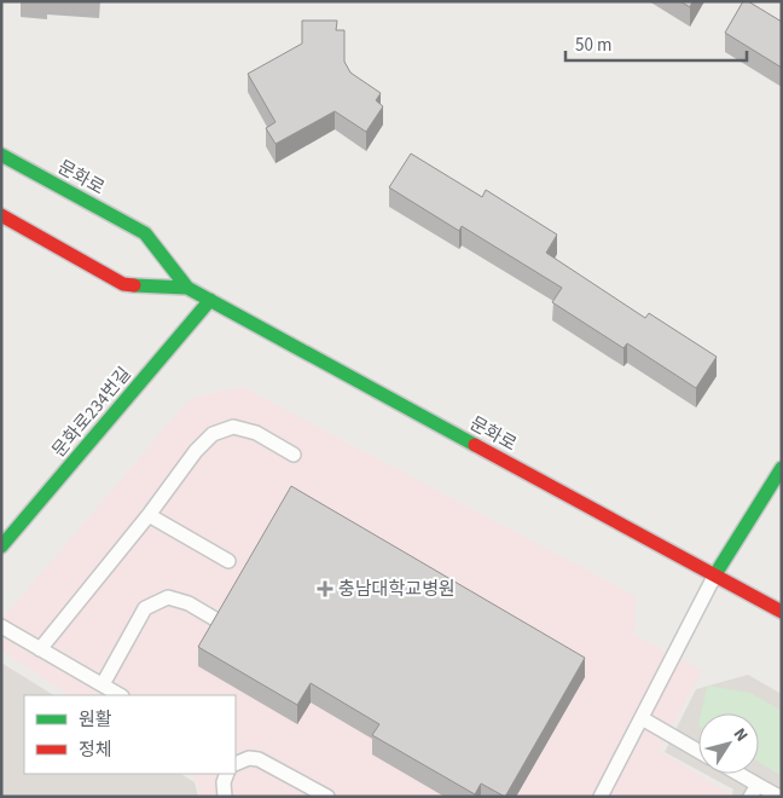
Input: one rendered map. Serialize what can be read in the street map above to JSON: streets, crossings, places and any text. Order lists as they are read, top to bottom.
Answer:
{
  "streets": {
    "main road": ["문화로", "문화로234번길"]
  },
  "crossings": [
    ["문화로", "문화로234번길"]
  ],
  "places": {
    "health": ["충남대학교병원"]
  },
  "legend": ["원활", "정체"],
  "scale_bar": "50 m",
  "north": "top right"
}
